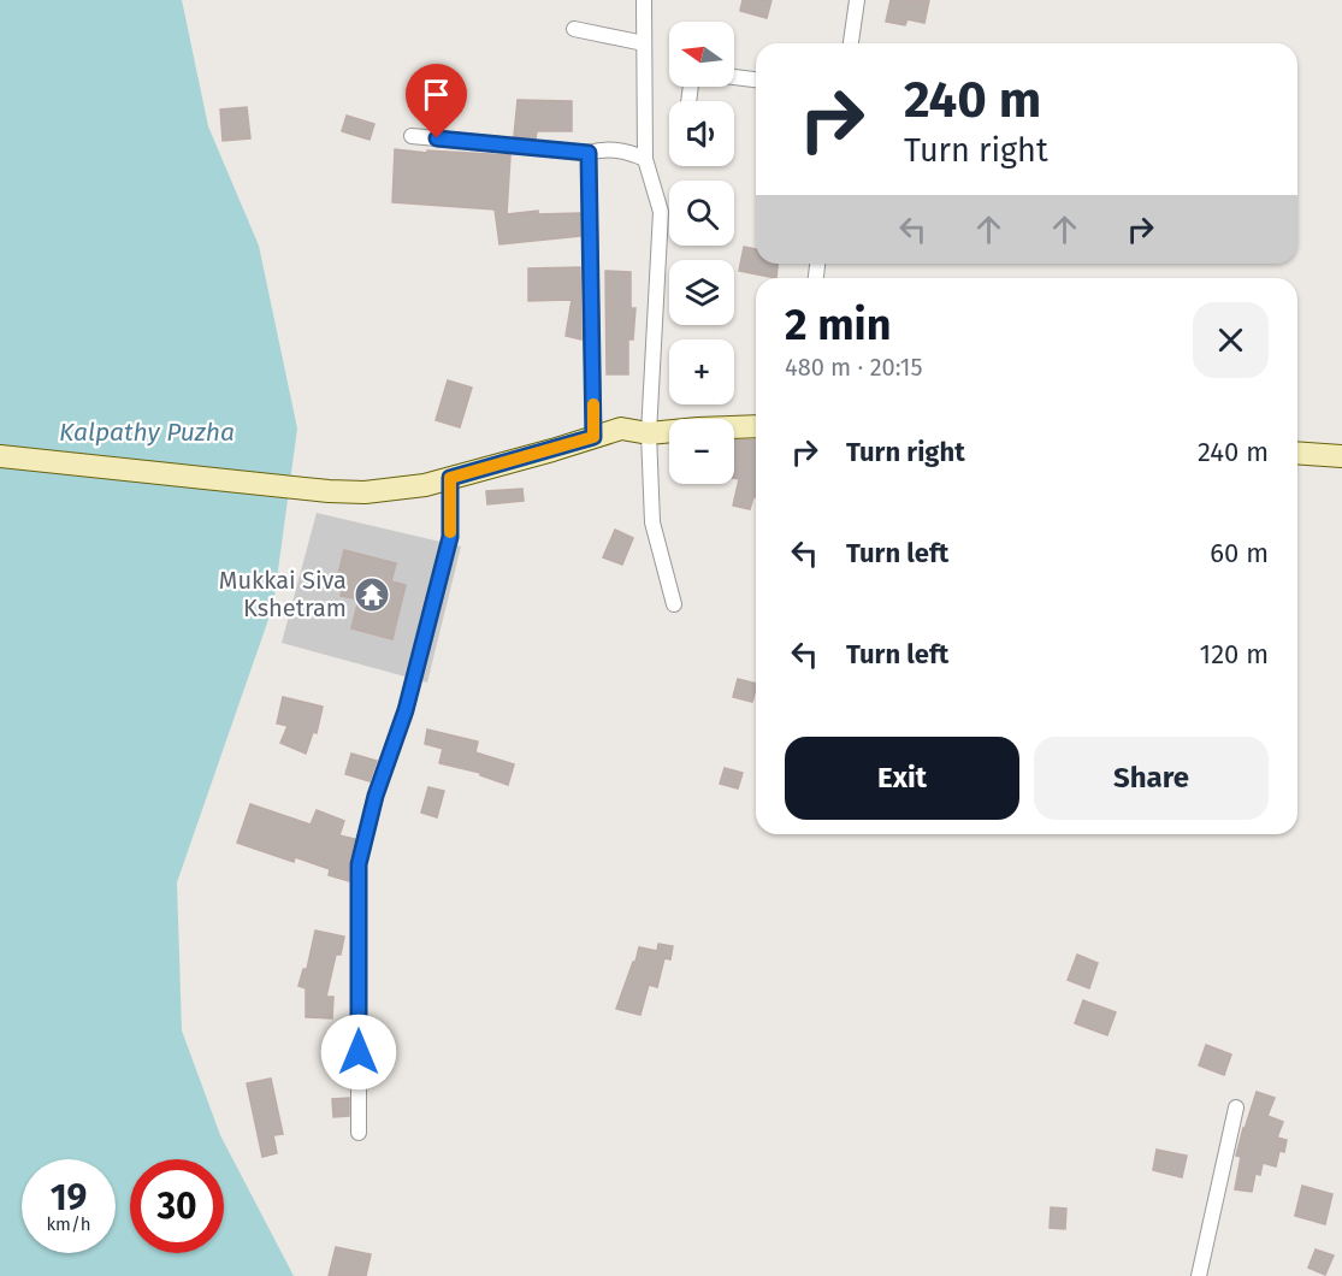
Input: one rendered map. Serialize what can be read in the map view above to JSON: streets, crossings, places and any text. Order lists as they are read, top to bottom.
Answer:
{
  "water": ["Kalpathy Puzha"],
  "places": {
    "temple": ["Mukkai Siva Kshetram"]
  },
  "north": "left",
  "page": {
    "map_buttons": ["+", "−"],
    "turn": ["240 m", "Turn right"],
    "heading": ["2 min", "480 m · 20:15"],
    "list": [
      {
        "name": "Turn right",
        "value": "240 m"
      },
      {
        "name": "Turn left",
        "value": "60 m"
      },
      {
        "name": "Turn left",
        "value": "120 m"
      }
    ],
    "buttons": ["Exit", "Share"],
    "speed": "19 km/h",
    "limit": "30"
  }
}
